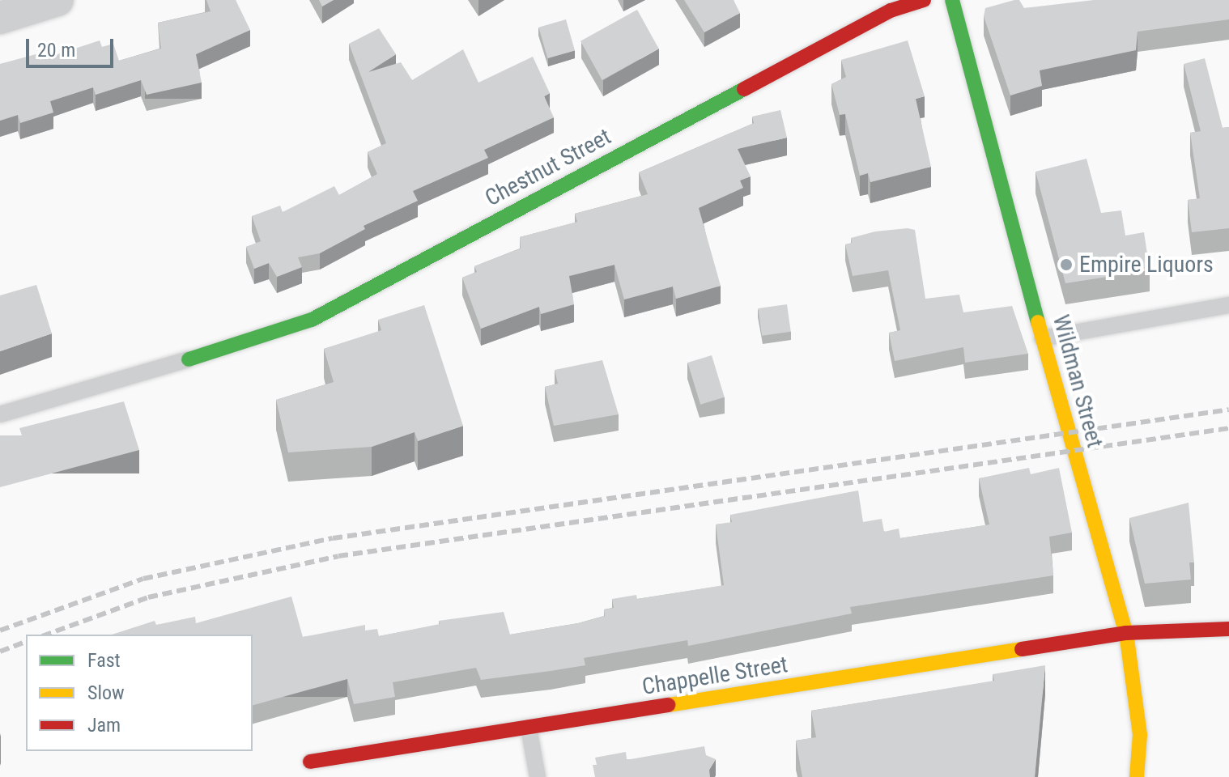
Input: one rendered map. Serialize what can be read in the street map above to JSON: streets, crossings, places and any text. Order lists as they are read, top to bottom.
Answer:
{
  "streets": {
    "street": ["Chestnut Street", "Wildman Street", "Chappelle Street"]
  },
  "crossings": [
    ["Wildman Street", "Chappelle Street"]
  ],
  "places": ["Empire Liquors"],
  "legend": ["Fast", "Slow", "Jam"],
  "scale_bar": "20 m"
}
